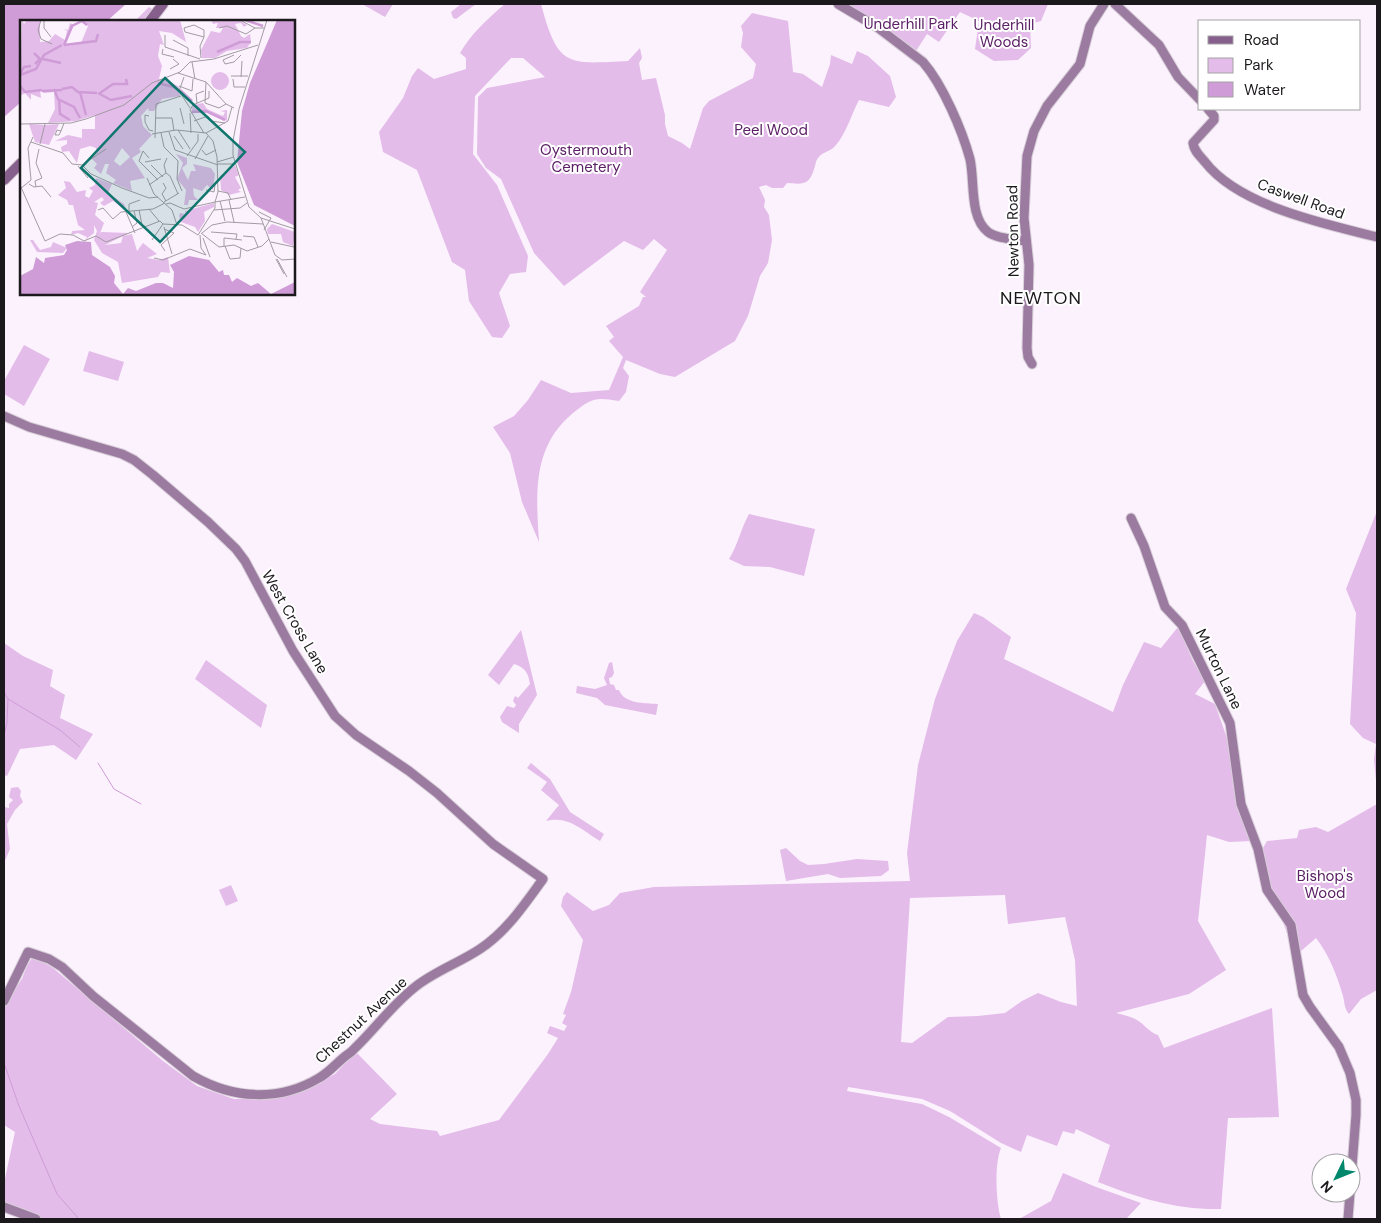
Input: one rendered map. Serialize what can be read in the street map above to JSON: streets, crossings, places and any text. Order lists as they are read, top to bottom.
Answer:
{
  "streets": {
    "street": [
      "Caswell Road",
      "Newton Road",
      "West Cross Lane",
      "Murton Lane",
      "Chestnut Avenue"
    ]
  },
  "crossings": [
    ["West Cross Lane", "Chestnut Avenue"]
  ],
  "districts": ["NEWTON"],
  "parks": [
    "Underhill Park",
    "Underhill Woods",
    "Peel Wood",
    "Oystermouth Cemetery",
    "Bishop's Wood"
  ],
  "legend": ["Road", "Park", "Water"],
  "north": "bottom left"
}
